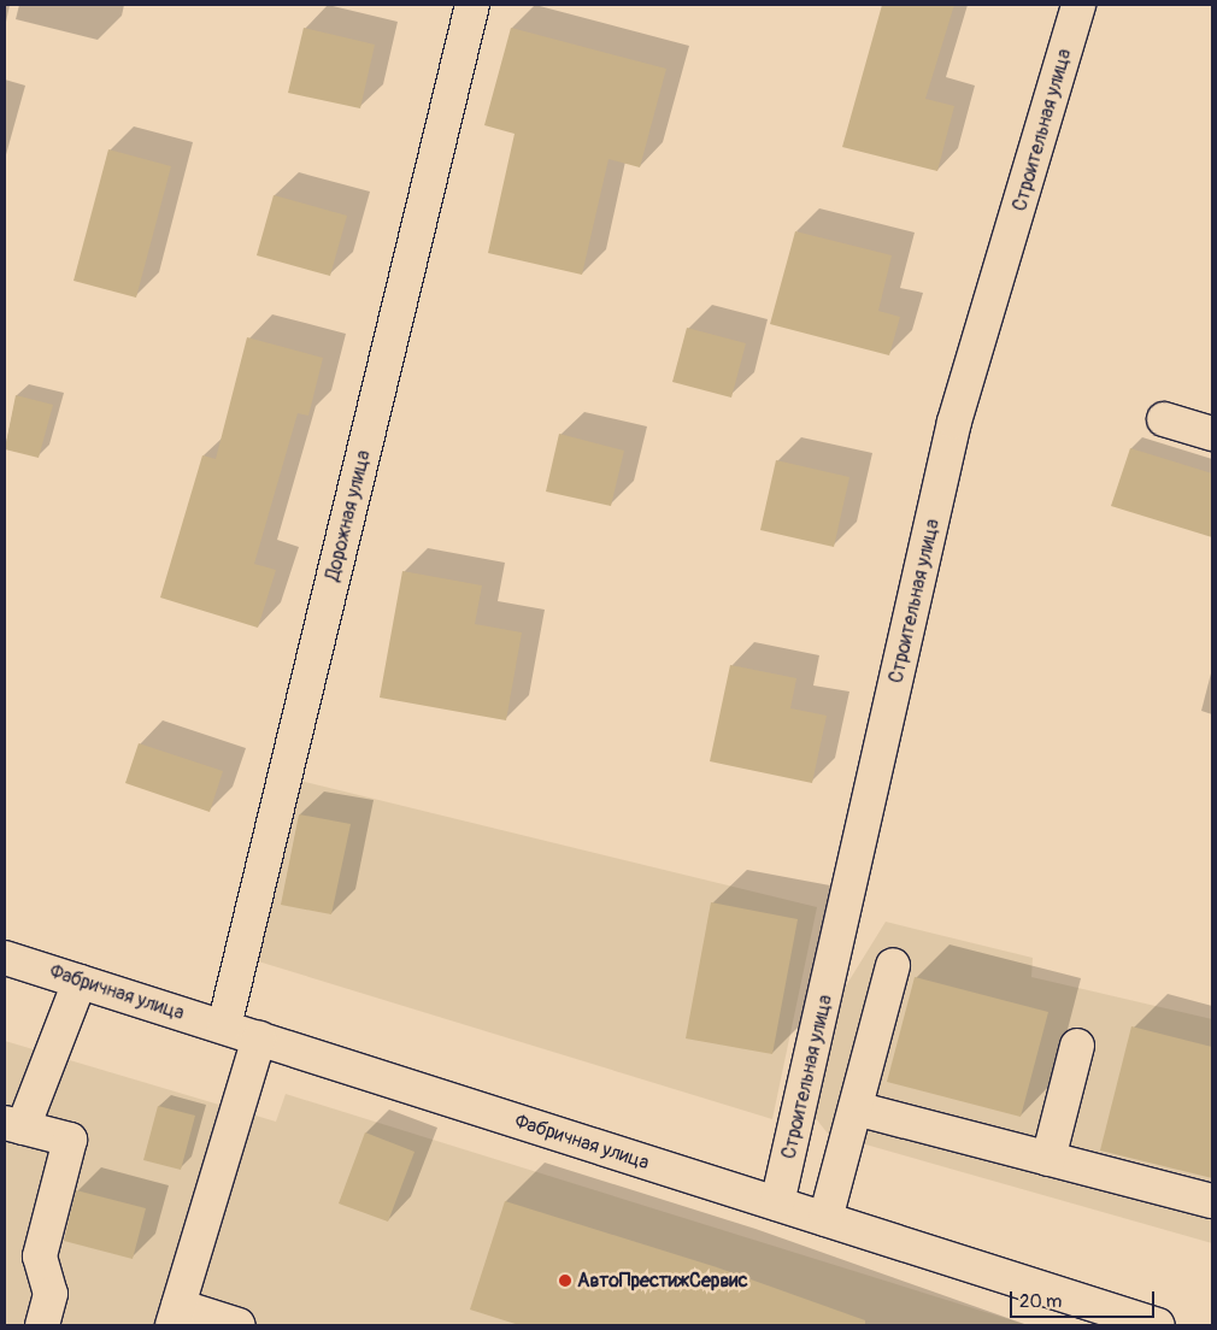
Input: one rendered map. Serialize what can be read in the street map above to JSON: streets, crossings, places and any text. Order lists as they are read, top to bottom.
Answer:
{
  "streets": {
    "street": ["Строительная улица", "Дорожная улица", "Фабричная улица"]
  },
  "crossings": [
    ["Строительная улица", "Фабричная улица"],
    ["Дорожная улица", "Фабричная улица"]
  ],
  "places": ["АвтоПрестижСервис"],
  "scale_bar": "20 m"
}
